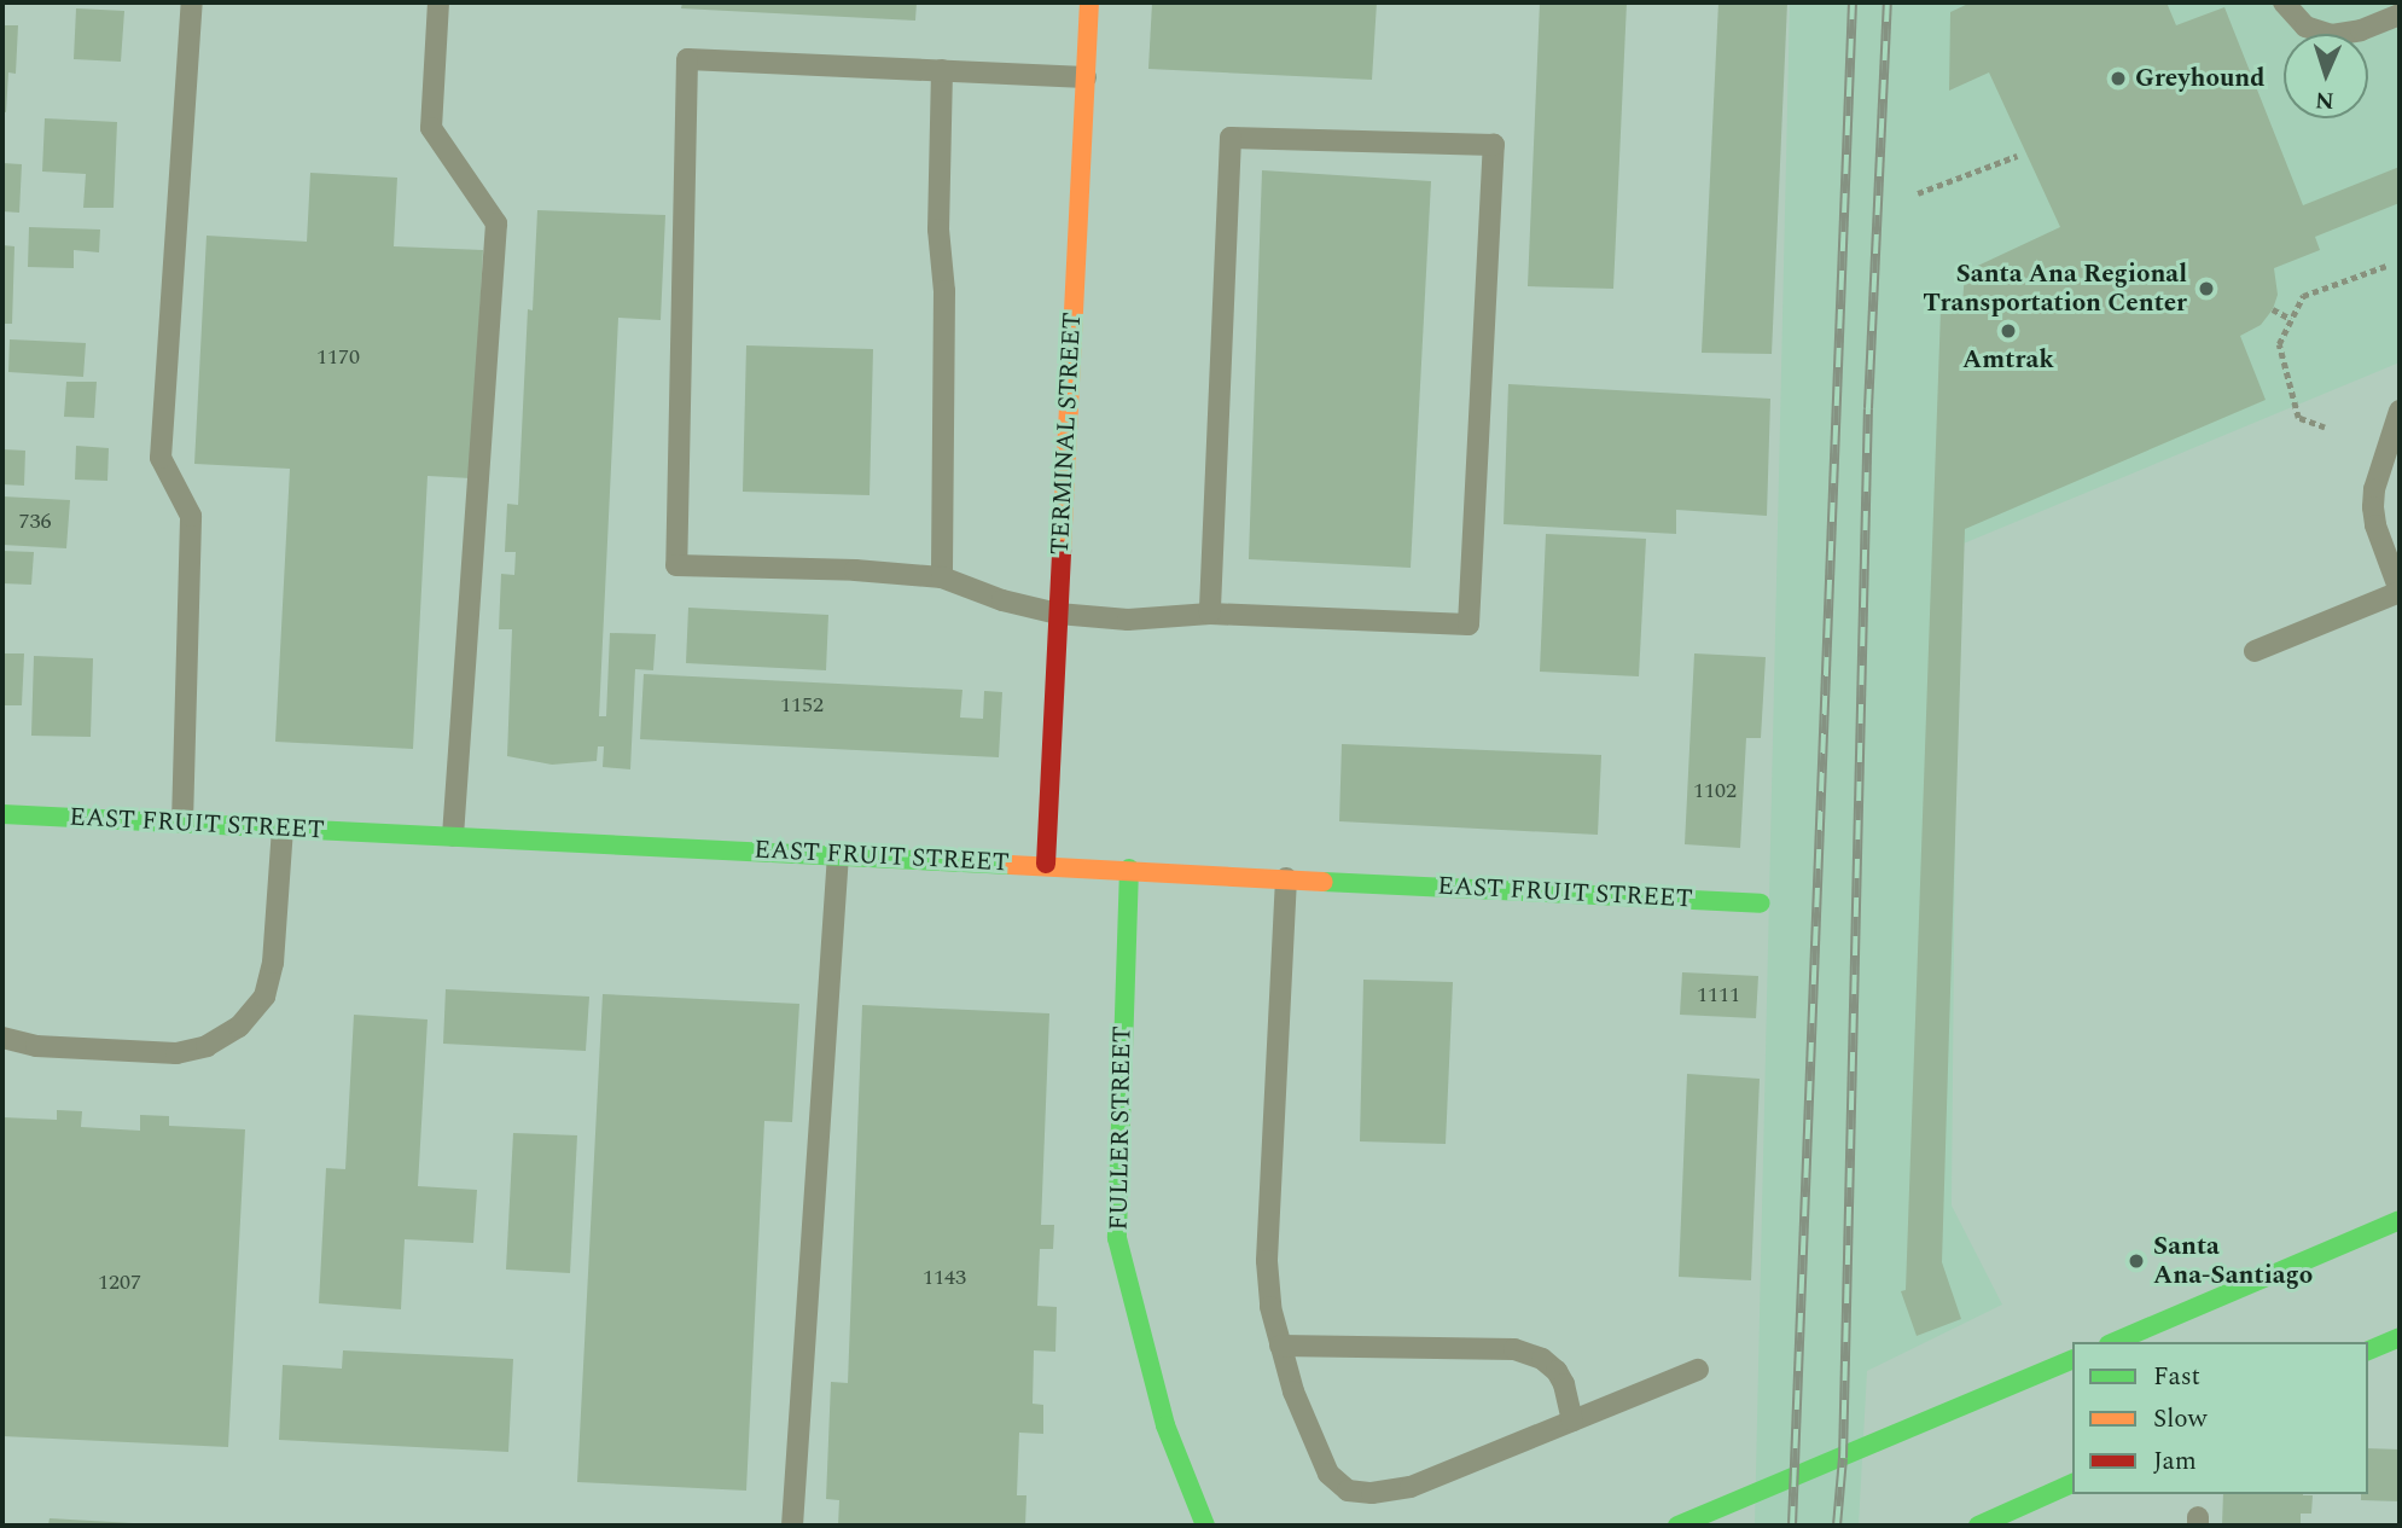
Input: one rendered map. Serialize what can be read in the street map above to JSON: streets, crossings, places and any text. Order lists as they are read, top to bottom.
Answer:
{
  "streets": {
    "street": ["TERMINAL STREET", "EAST FRUIT STREET", "FULLER STREET"]
  },
  "crossings": [
    ["TERMINAL STREET", "EAST FRUIT STREET"],
    ["EAST FRUIT STREET", "FULLER STREET"]
  ],
  "places": [
    "Greyhound",
    "Santa Ana Regional Transportation Center",
    "Amtrak",
    "Santa Ana-Santiago"
  ],
  "house_numbers": [
    "1170",
    "736",
    "1152",
    "1102",
    "1111",
    "1143",
    "1207"
  ],
  "legend": ["Fast", "Slow", "Jam"],
  "north": "bottom"
}
